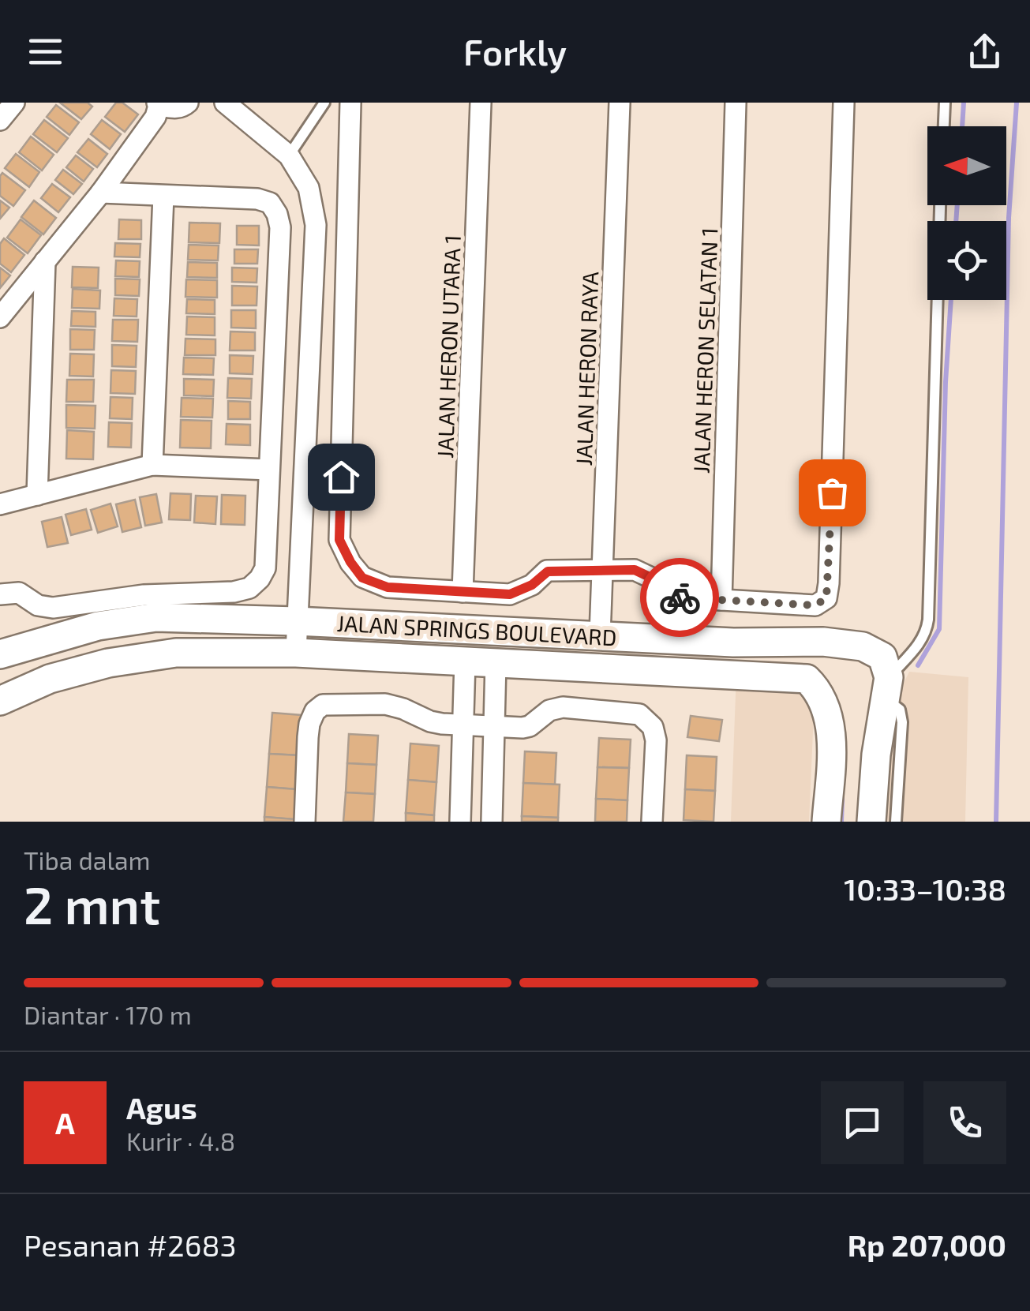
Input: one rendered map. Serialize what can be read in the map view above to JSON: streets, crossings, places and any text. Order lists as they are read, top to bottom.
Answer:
{
  "streets": {
    "main road": ["JALAN SPRINGS BOULEVARD"],
    "street": ["JALAN HERON UTARA 1", "JALAN HERON SELATAN 1", "JALAN HERON RAYA"]
  },
  "crossings": [
    ["JALAN HERON RAYA", "JALAN SPRINGS BOULEVARD"]
  ],
  "north": "left",
  "page": {
    "header": "Forkly",
    "heading": ["2 mnt", "Tiba dalam", "10:33–10:38"],
    "panel": [
      "Agus",
      "Kurir · 4.8",
      "Pesanan #2683",
      "Rp 207,000"
    ],
    "bar": "Diantar · 170 m",
    "round": "A"
  }
}
